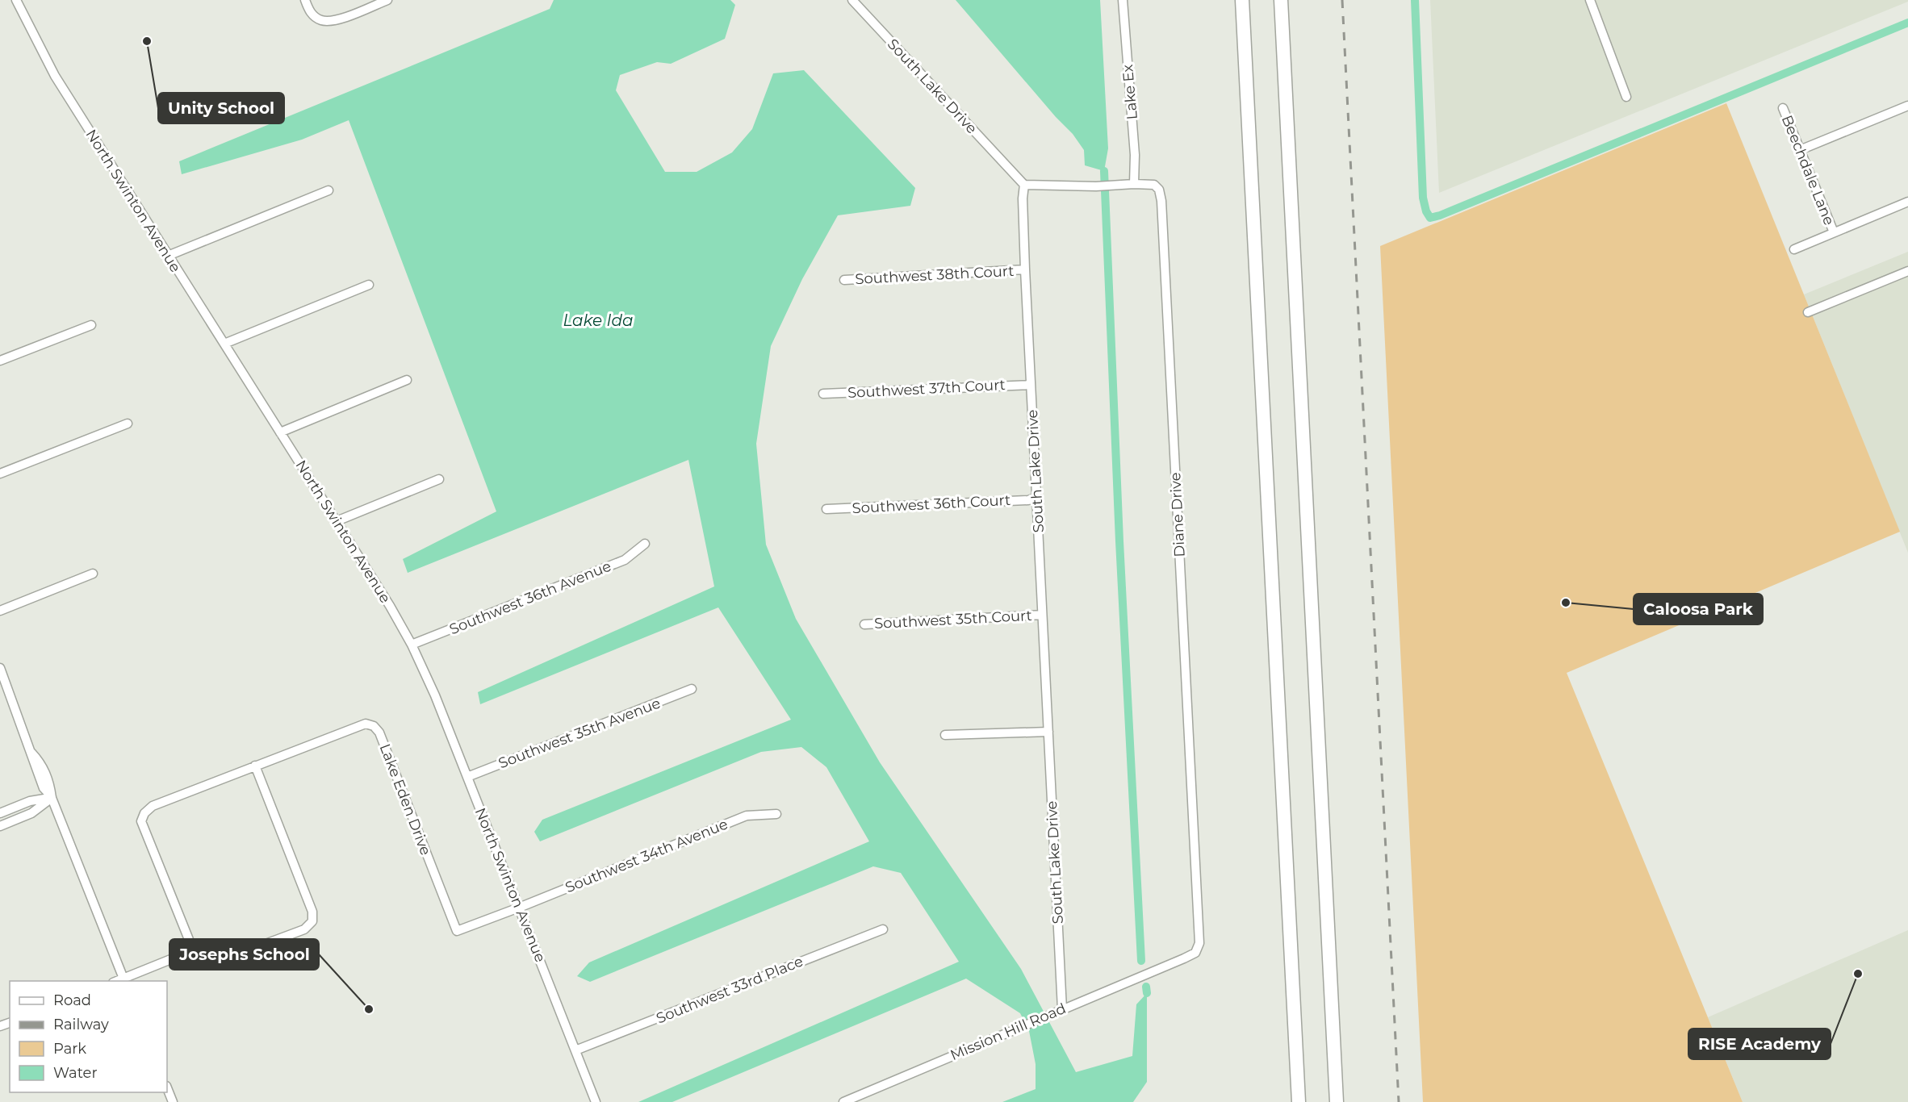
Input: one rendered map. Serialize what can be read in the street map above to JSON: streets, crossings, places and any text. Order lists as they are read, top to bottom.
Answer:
{
  "streets": {
    "street": [
      "South Lake Drive",
      "Lake Ex",
      "Beechdale Lane",
      "North Swinton Avenue",
      "Southwest 38th Court",
      "Southwest 37th Court",
      "Southwest 36th Court",
      "Diane Drive",
      "Southwest 36th Avenue",
      "Southwest 35th Court",
      "Southwest 35th Avenue",
      "Lake Eden Drive",
      "Southwest 34th Avenue",
      "Southwest 33rd Place",
      "Mission Hill Road"
    ]
  },
  "crossings": [
    ["South Lake Drive", "Southwest 38th Court"],
    ["South Lake Drive", "Southwest 37th Court"],
    ["South Lake Drive", "Southwest 36th Court"],
    ["South Lake Drive", "Diane Drive"],
    ["South Lake Drive", "Southwest 35th Court"],
    ["South Lake Drive", "Mission Hill Road"],
    ["Lake Ex", "Diane Drive"],
    ["North Swinton Avenue", "Southwest 36th Avenue"],
    ["North Swinton Avenue", "Southwest 35th Avenue"],
    ["North Swinton Avenue", "Lake Eden Drive"],
    ["North Swinton Avenue", "Southwest 34th Avenue"],
    ["North Swinton Avenue", "Southwest 33rd Place"],
    ["Diane Drive", "Mission Hill Road"],
    ["Lake Eden Drive", "Southwest 34th Avenue"]
  ],
  "water": ["Lake Ida"],
  "places": [
    "Unity School",
    "Caloosa Park",
    "RISE Academy",
    "Josephs School"
  ],
  "legend": [
    "Road",
    "Railway",
    "Park",
    "Water"
  ]
}
